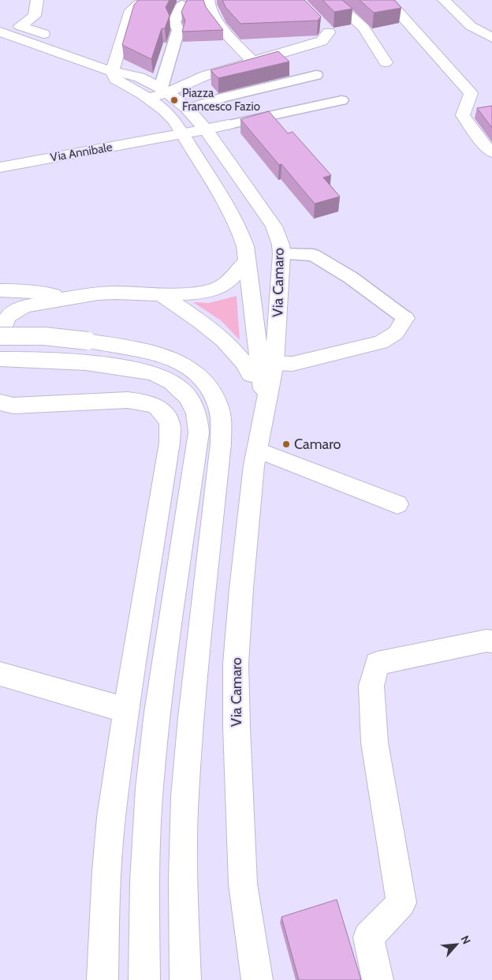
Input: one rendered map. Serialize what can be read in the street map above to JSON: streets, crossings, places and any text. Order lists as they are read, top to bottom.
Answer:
{
  "streets": {
    "main road": ["Via Annibale", "Via Camaro"]
  },
  "crossings": [
    ["Via Annibale", "Via Camaro"]
  ],
  "places": ["Piazza Francesco Fazio", "Camaro"],
  "north": "top right"
}
